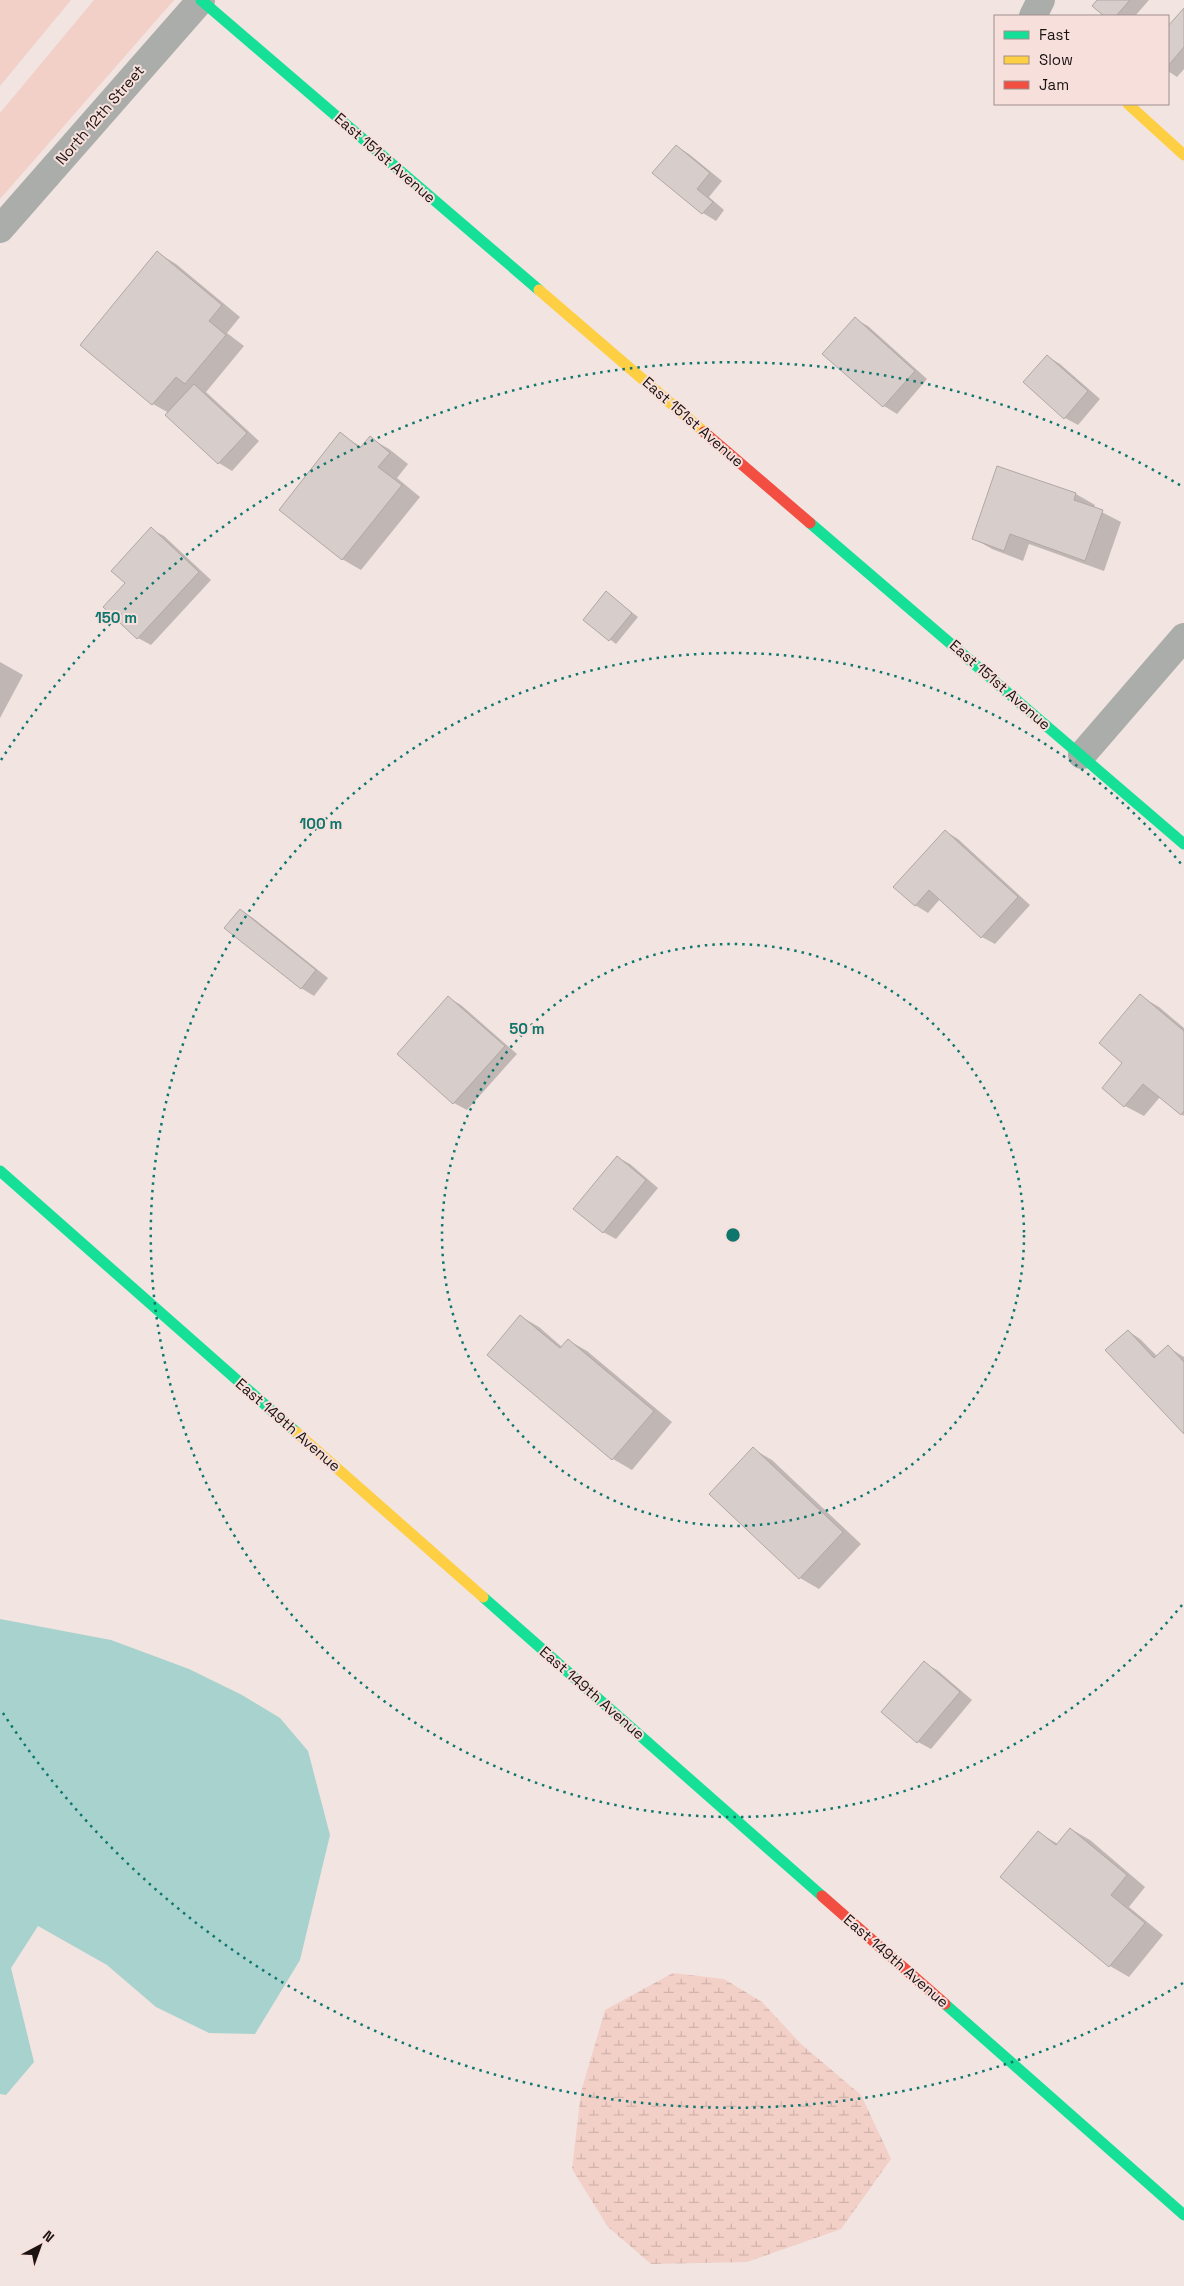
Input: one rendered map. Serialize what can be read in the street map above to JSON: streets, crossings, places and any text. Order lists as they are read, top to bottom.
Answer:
{
  "streets": {
    "street": ["North 12th Street", "East 151st Avenue", "East 149th Avenue"]
  },
  "crossings": [
    ["North 12th Street", "East 151st Avenue"]
  ],
  "legend": ["Fast", "Slow", "Jam"],
  "north": "top right",
  "rings": ["150 m", "100 m", "50 m"]
}
